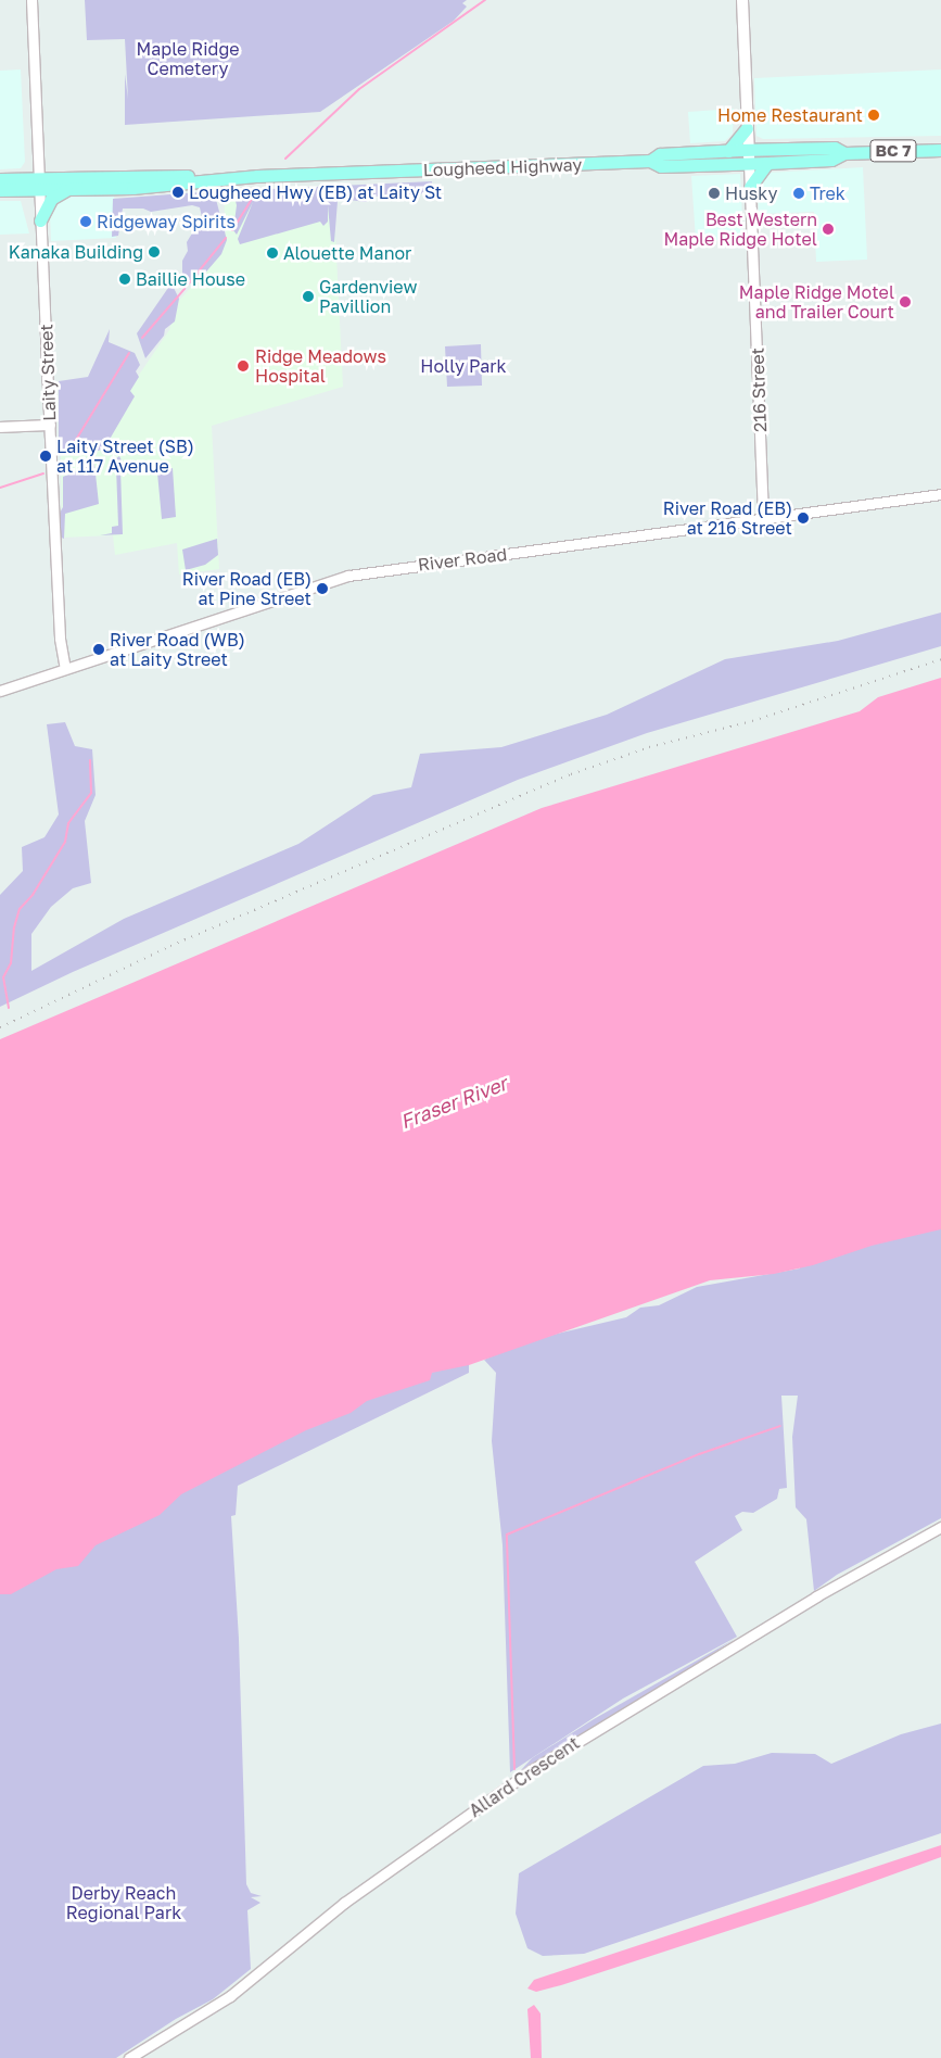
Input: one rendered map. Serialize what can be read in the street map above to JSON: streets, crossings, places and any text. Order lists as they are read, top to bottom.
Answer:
{
  "streets": {
    "highway": ["BC 7", "Lougheed Highway"],
    "main road": ["216 Street"],
    "street": ["Laity Street", "River Road", "Allard Crescent"]
  },
  "crossings": [
    ["Lougheed Highway", "Laity Street"],
    ["Lougheed Highway", "216 Street"],
    ["Laity Street", "River Road"],
    ["216 Street", "River Road"]
  ],
  "water": ["Fraser River"],
  "parks": ["Maple Ridge Cemetery", "Holly Park", "Derby Reach Regional Park"],
  "places": [
    "Home Restaurant",
    "Lougheed Hwy (EB) at Laity St",
    "Husky",
    "Trek",
    "Ridgeway Spirits",
    "Best Western Maple Ridge Hotel",
    "Kanaka Building",
    "Alouette Manor",
    "Baillie House",
    "Gardenview Pavillion",
    "Maple Ridge Motel and Trailer Court",
    "Ridge Meadows Hospital",
    "Laity Street (SB) at 117 Avenue",
    "River Road (EB) at 216 Street",
    "River Road (EB) at Pine Street",
    "River Road (WB) at Laity Street"
  ]
}
